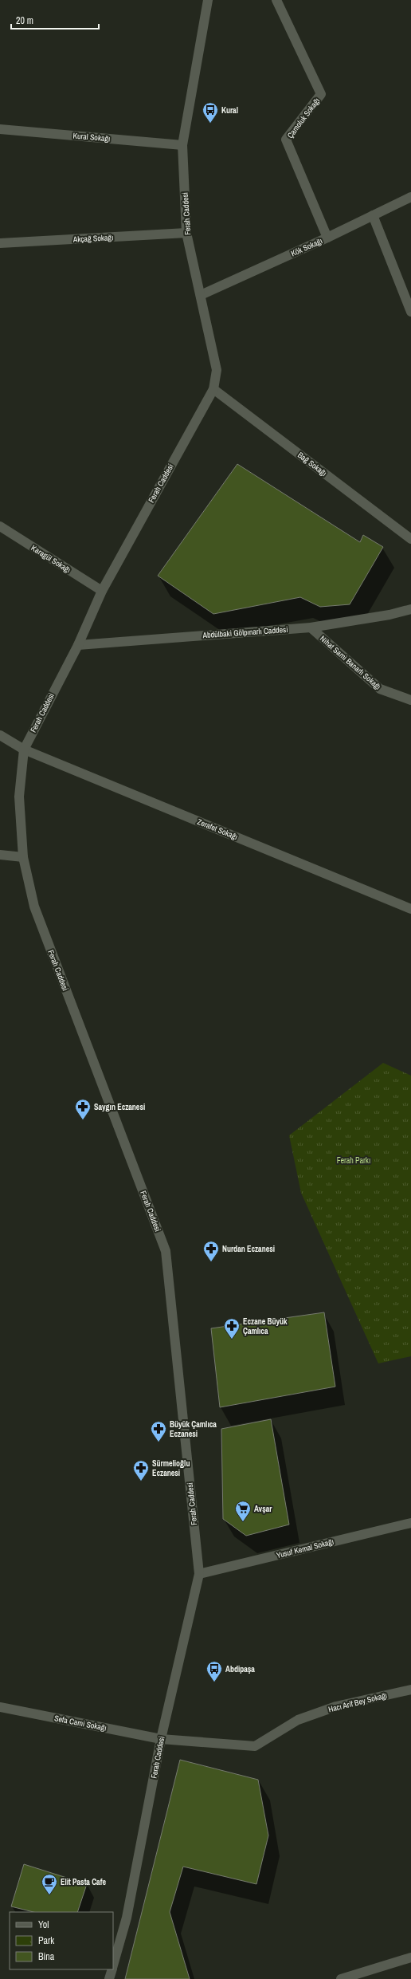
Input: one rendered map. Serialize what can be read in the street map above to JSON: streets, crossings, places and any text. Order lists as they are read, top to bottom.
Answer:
{
  "streets": {
    "street": [
      "Çamoluk Sokağı",
      "Kural Sokağı",
      "Ferah Caddesi",
      "Akçağ Sokağı",
      "Kök Sokağı",
      "Bağ Sokağı",
      "Karagül Sokağı",
      "Abdülbaki Gölpınarlı Caddesi",
      "Nihat Sami Banarlı Sokağı",
      "Zerafet Sokağı",
      "Yusuf Kemal Sokağı",
      "Hacı Arif Bey Sokağı",
      "Sefa Cami Sokağı"
    ]
  },
  "crossings": [
    ["Çamoluk Sokağı", "Kök Sokağı"],
    ["Kural Sokağı", "Ferah Caddesi"],
    ["Ferah Caddesi", "Akçağ Sokağı"],
    ["Ferah Caddesi", "Kök Sokağı"],
    ["Ferah Caddesi", "Bağ Sokağı"],
    ["Ferah Caddesi", "Karagül Sokağı"],
    ["Ferah Caddesi", "Abdülbaki Gölpınarlı Caddesi"],
    ["Ferah Caddesi", "Zerafet Sokağı"],
    ["Ferah Caddesi", "Yusuf Kemal Sokağı"],
    ["Ferah Caddesi", "Sefa Cami Sokağı"],
    ["Abdülbaki Gölpınarlı Caddesi", "Nihat Sami Banarlı Sokağı"],
    ["Hacı Arif Bey Sokağı", "Sefa Cami Sokağı"]
  ],
  "parks": ["Ferah Parkı"],
  "places": {
    "bus stop": ["Kural", "Abdipaşa"],
    "pharmacy": [
      "Saygın Eczanesi",
      "Nurdan Eczanesi",
      "Eczane Büyük Çamlıca",
      "Büyük Çamlıca Eczanesi",
      "Sürmelioğlu Eczanesi"
    ],
    "supermarket": ["Avşar"],
    "cafe": ["Elit Pasta Cafe"]
  },
  "legend": ["Yol", "Park", "Bina"],
  "scale_bar": "20 m"
}
